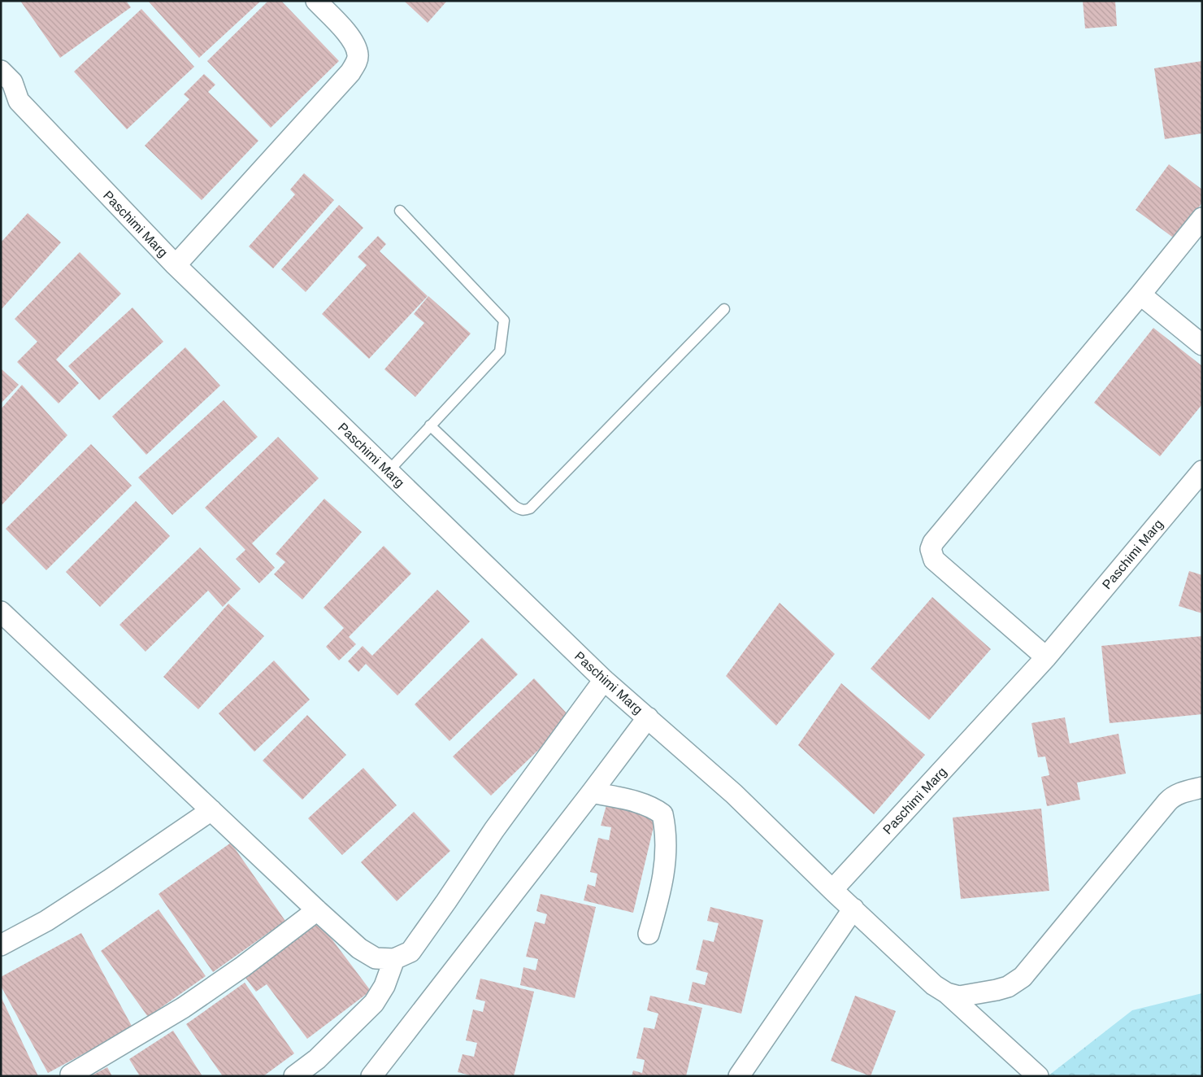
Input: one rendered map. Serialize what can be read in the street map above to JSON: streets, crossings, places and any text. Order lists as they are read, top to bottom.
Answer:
{
  "streets": {
    "street": ["Paschimi Marg"]
  }
}
